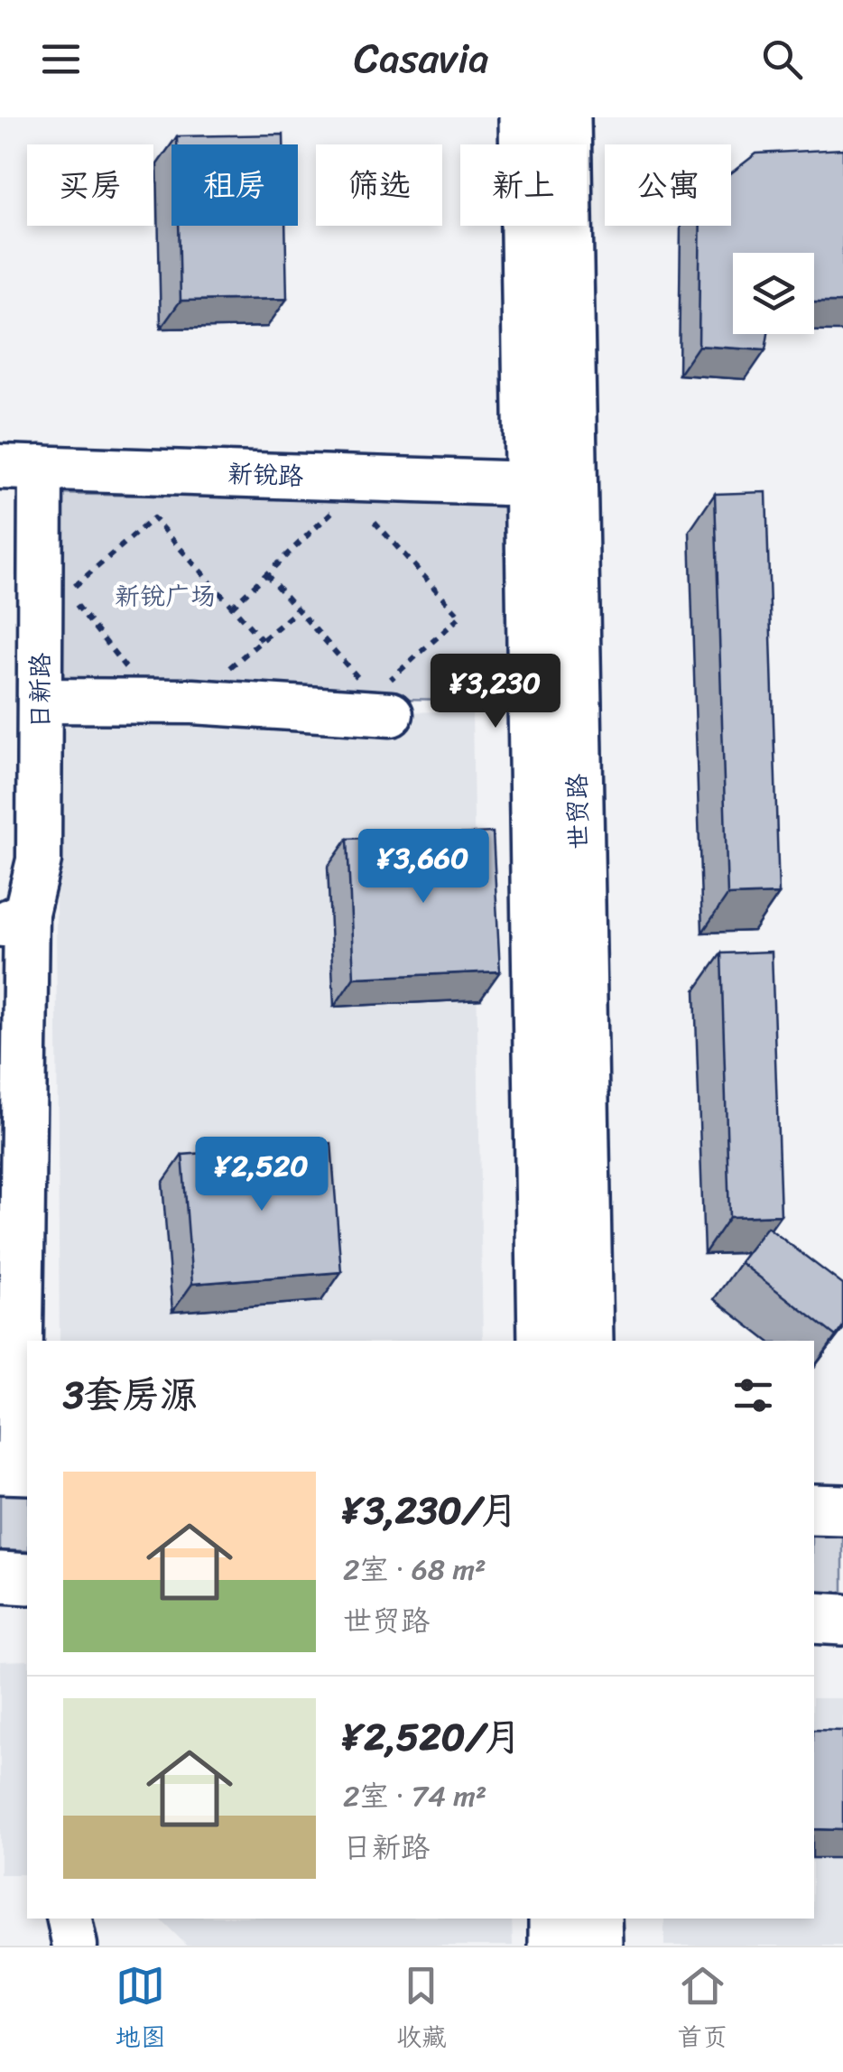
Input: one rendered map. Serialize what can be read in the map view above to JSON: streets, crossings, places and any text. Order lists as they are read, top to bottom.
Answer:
{
  "streets": {
    "main road": ["世贸路"],
    "street": ["新锐路", "日新路"]
  },
  "crossings": [
    ["新锐路", "日新路"],
    ["新锐路", "世贸路"]
  ],
  "parks": ["新锐广场"],
  "page": {
    "header": "Casavia",
    "chip": [
      "买房",
      "租房",
      "筛选",
      "新上",
      "公寓"
    ],
    "price": ["¥3,230", "¥3,660", "¥2,520"],
    "heading": "3套房源",
    "list": [
      {
        "name": "¥3,230/月",
        "note": "2室 · 68 m² · 世贸路"
      },
      {
        "name": "¥2,520/月",
        "note": "2室 · 74 m² · 日新路"
      }
    ],
    "tabs": ["地图", "收藏", "首页"]
  }
}
